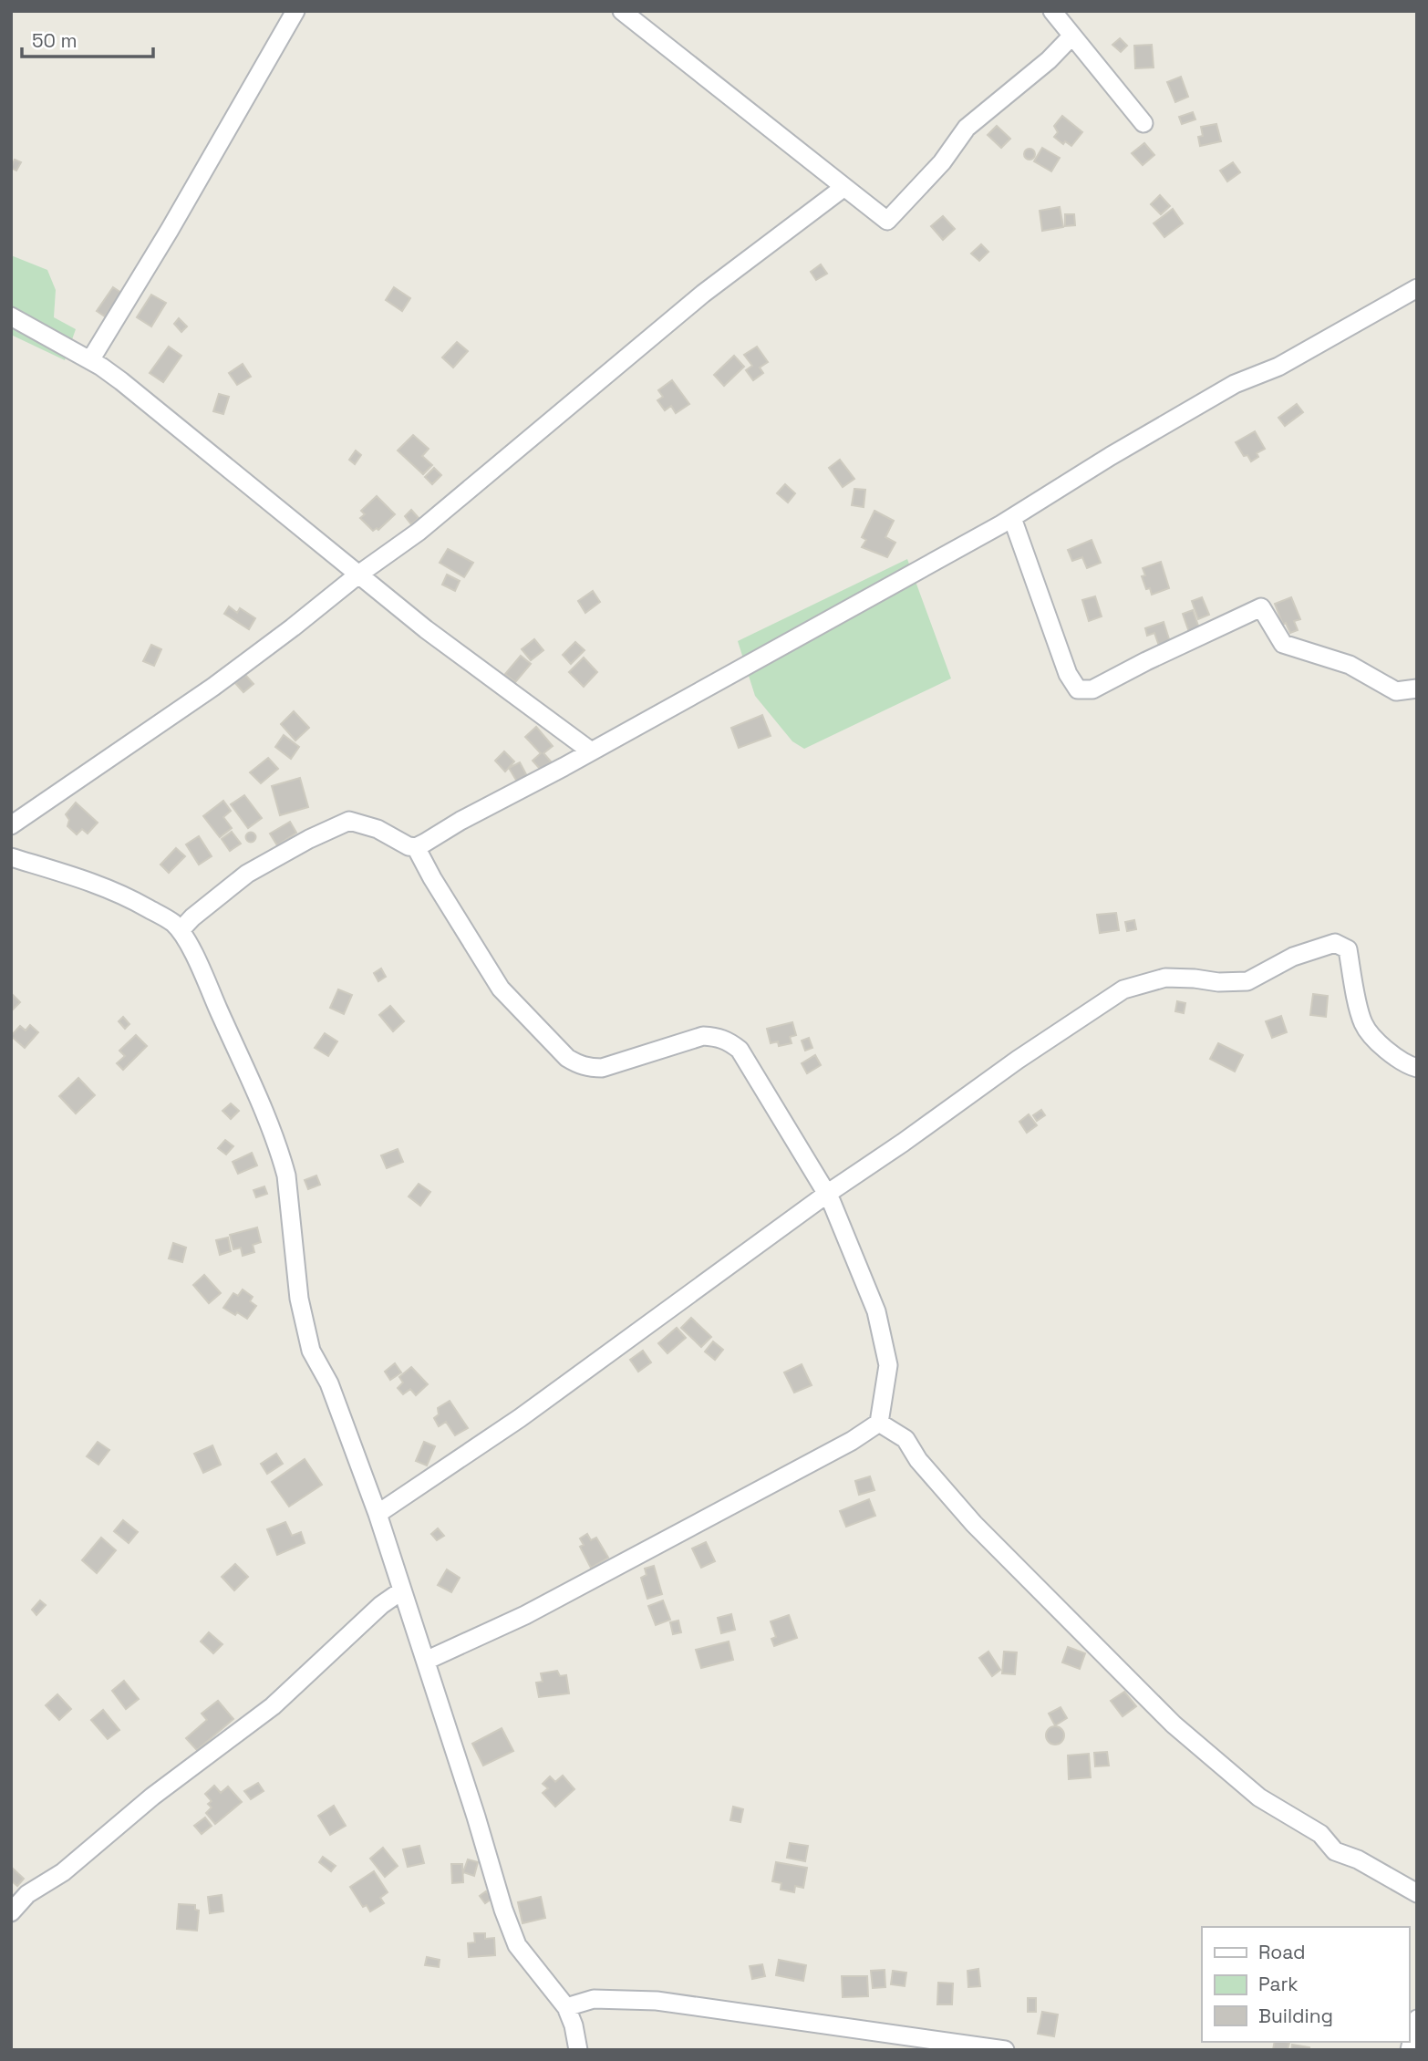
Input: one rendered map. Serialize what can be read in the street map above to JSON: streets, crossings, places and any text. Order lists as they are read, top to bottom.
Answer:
{
  "legend": ["Road", "Park", "Building"],
  "scale_bar": "50 m"
}
